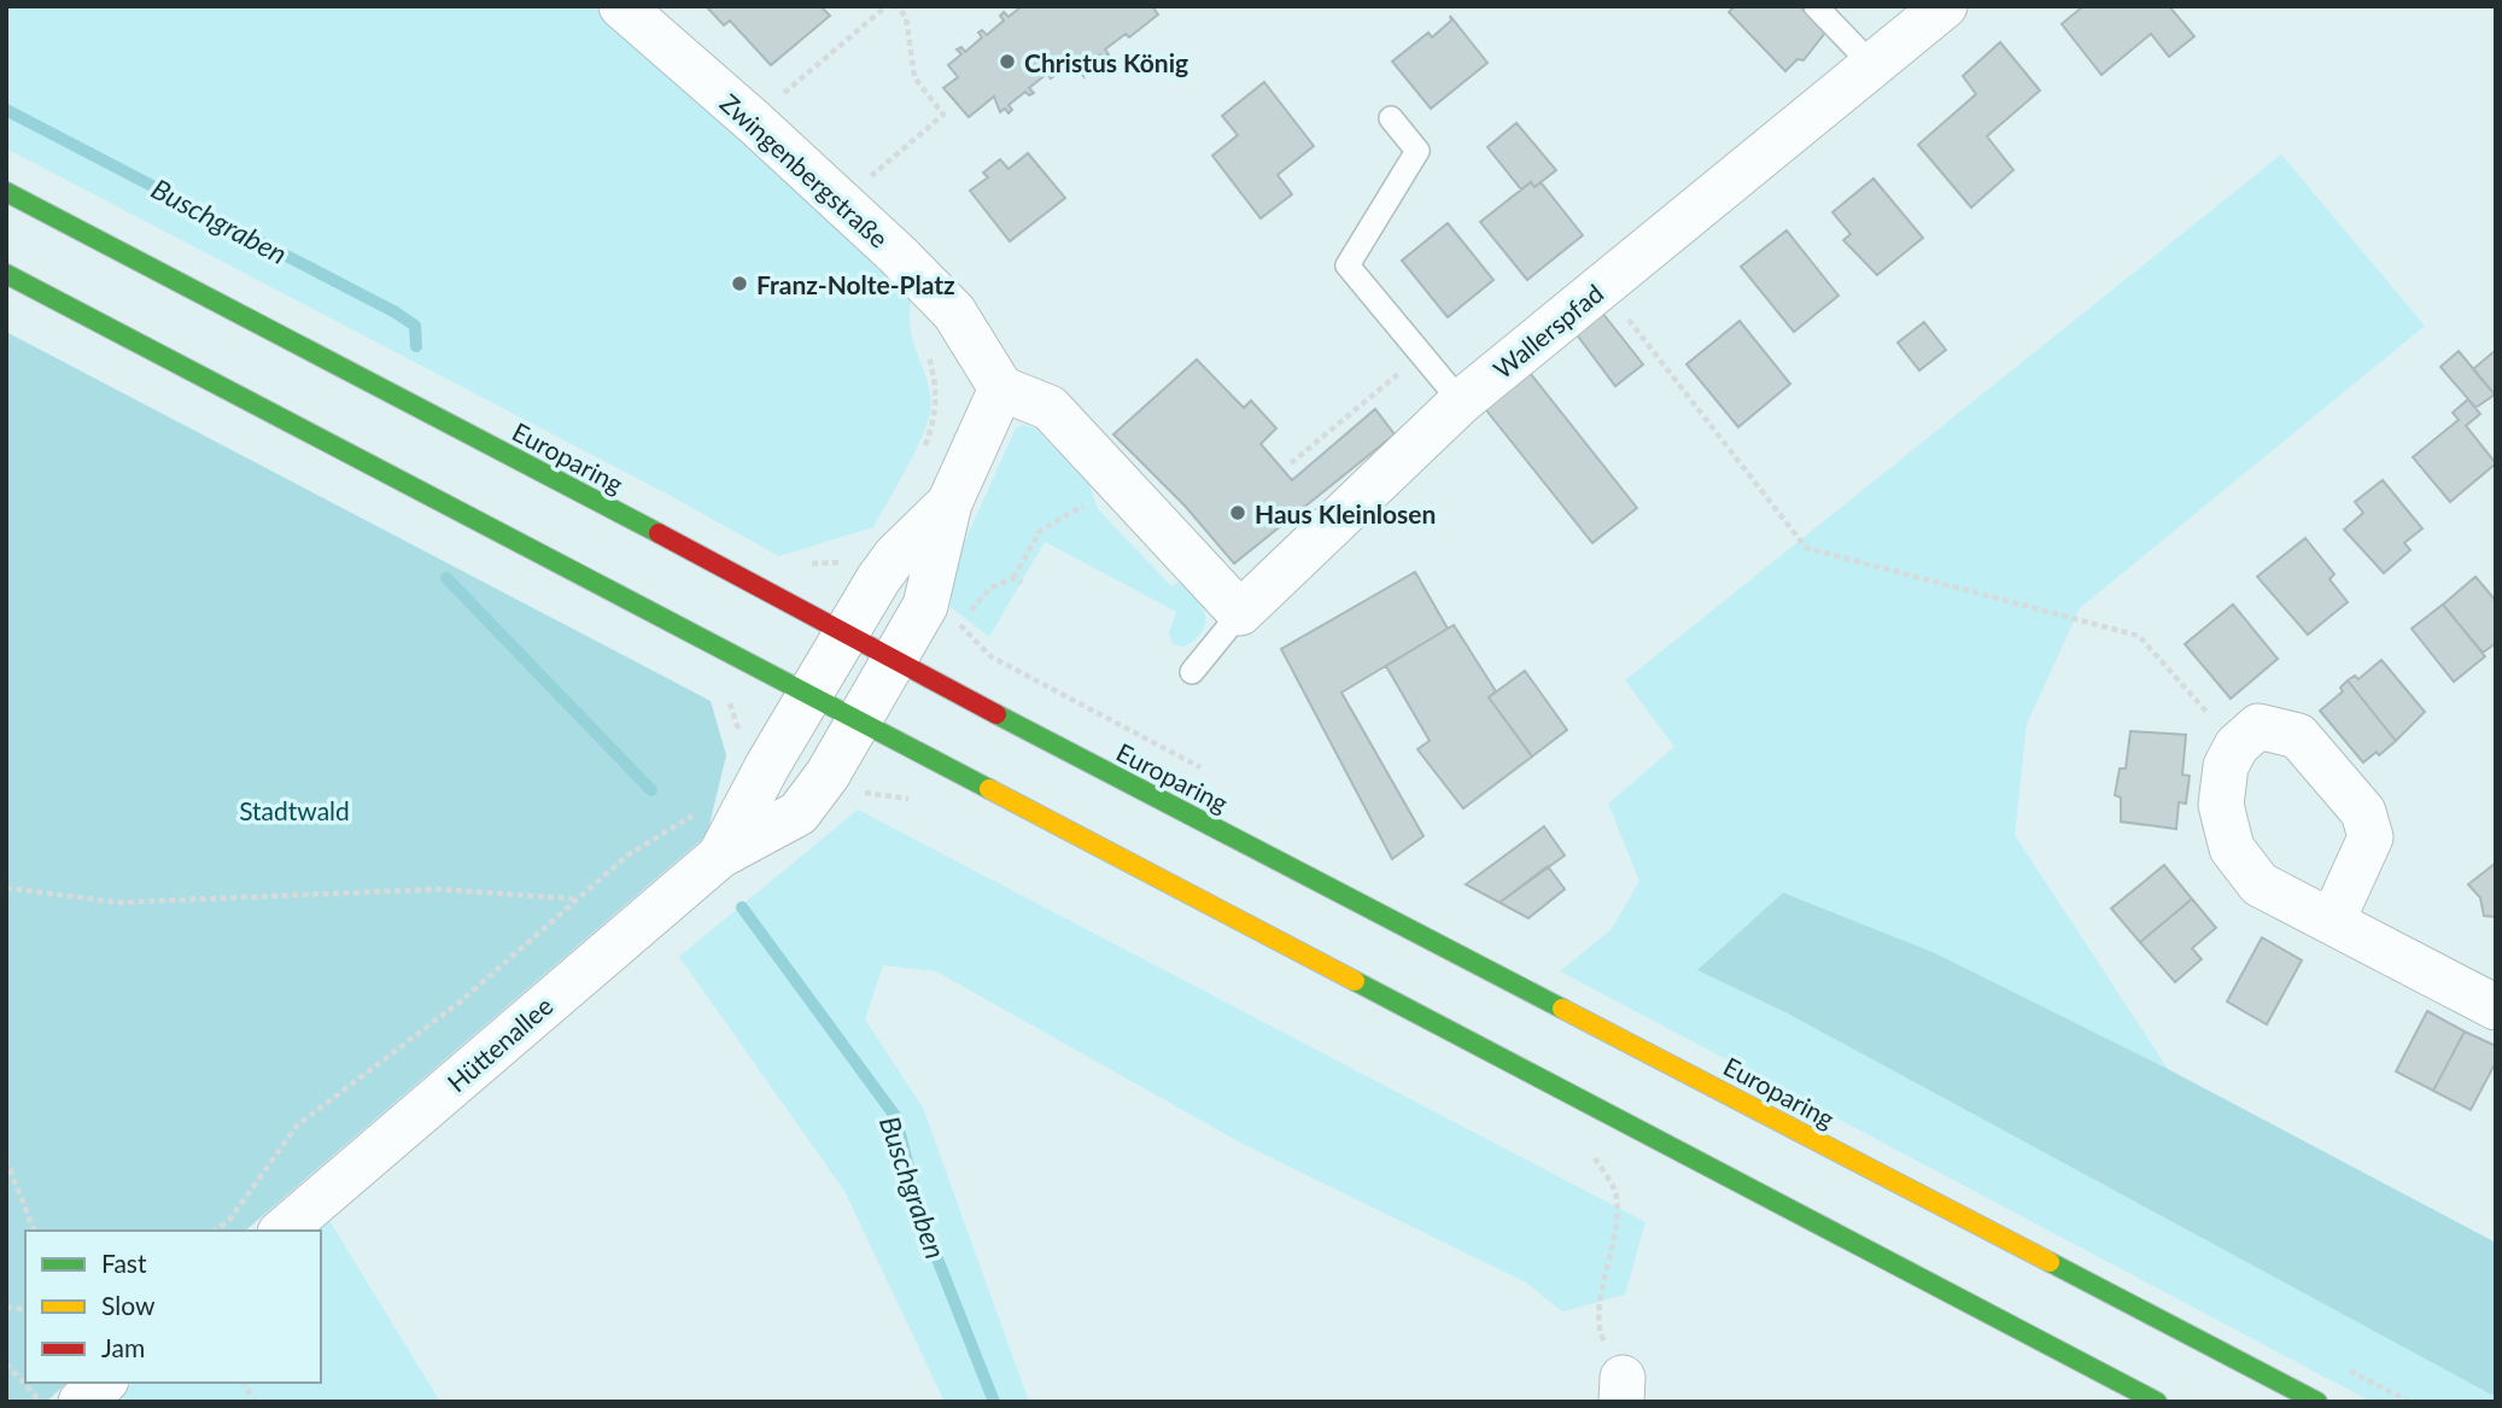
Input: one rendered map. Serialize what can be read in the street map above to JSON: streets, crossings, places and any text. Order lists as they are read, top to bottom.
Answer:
{
  "streets": {
    "main road": ["Europaring"],
    "street": ["Zwingenbergstraße", "Wallerspfad", "Hüttenallee"]
  },
  "crossings": [
    ["Europaring", "Hüttenallee"]
  ],
  "water": ["Buschgraben"],
  "parks": ["Stadtwald"],
  "places": ["Christus König", "Franz-Nolte-Platz", "Haus Kleinlosen"],
  "legend": ["Fast", "Slow", "Jam"]
}
